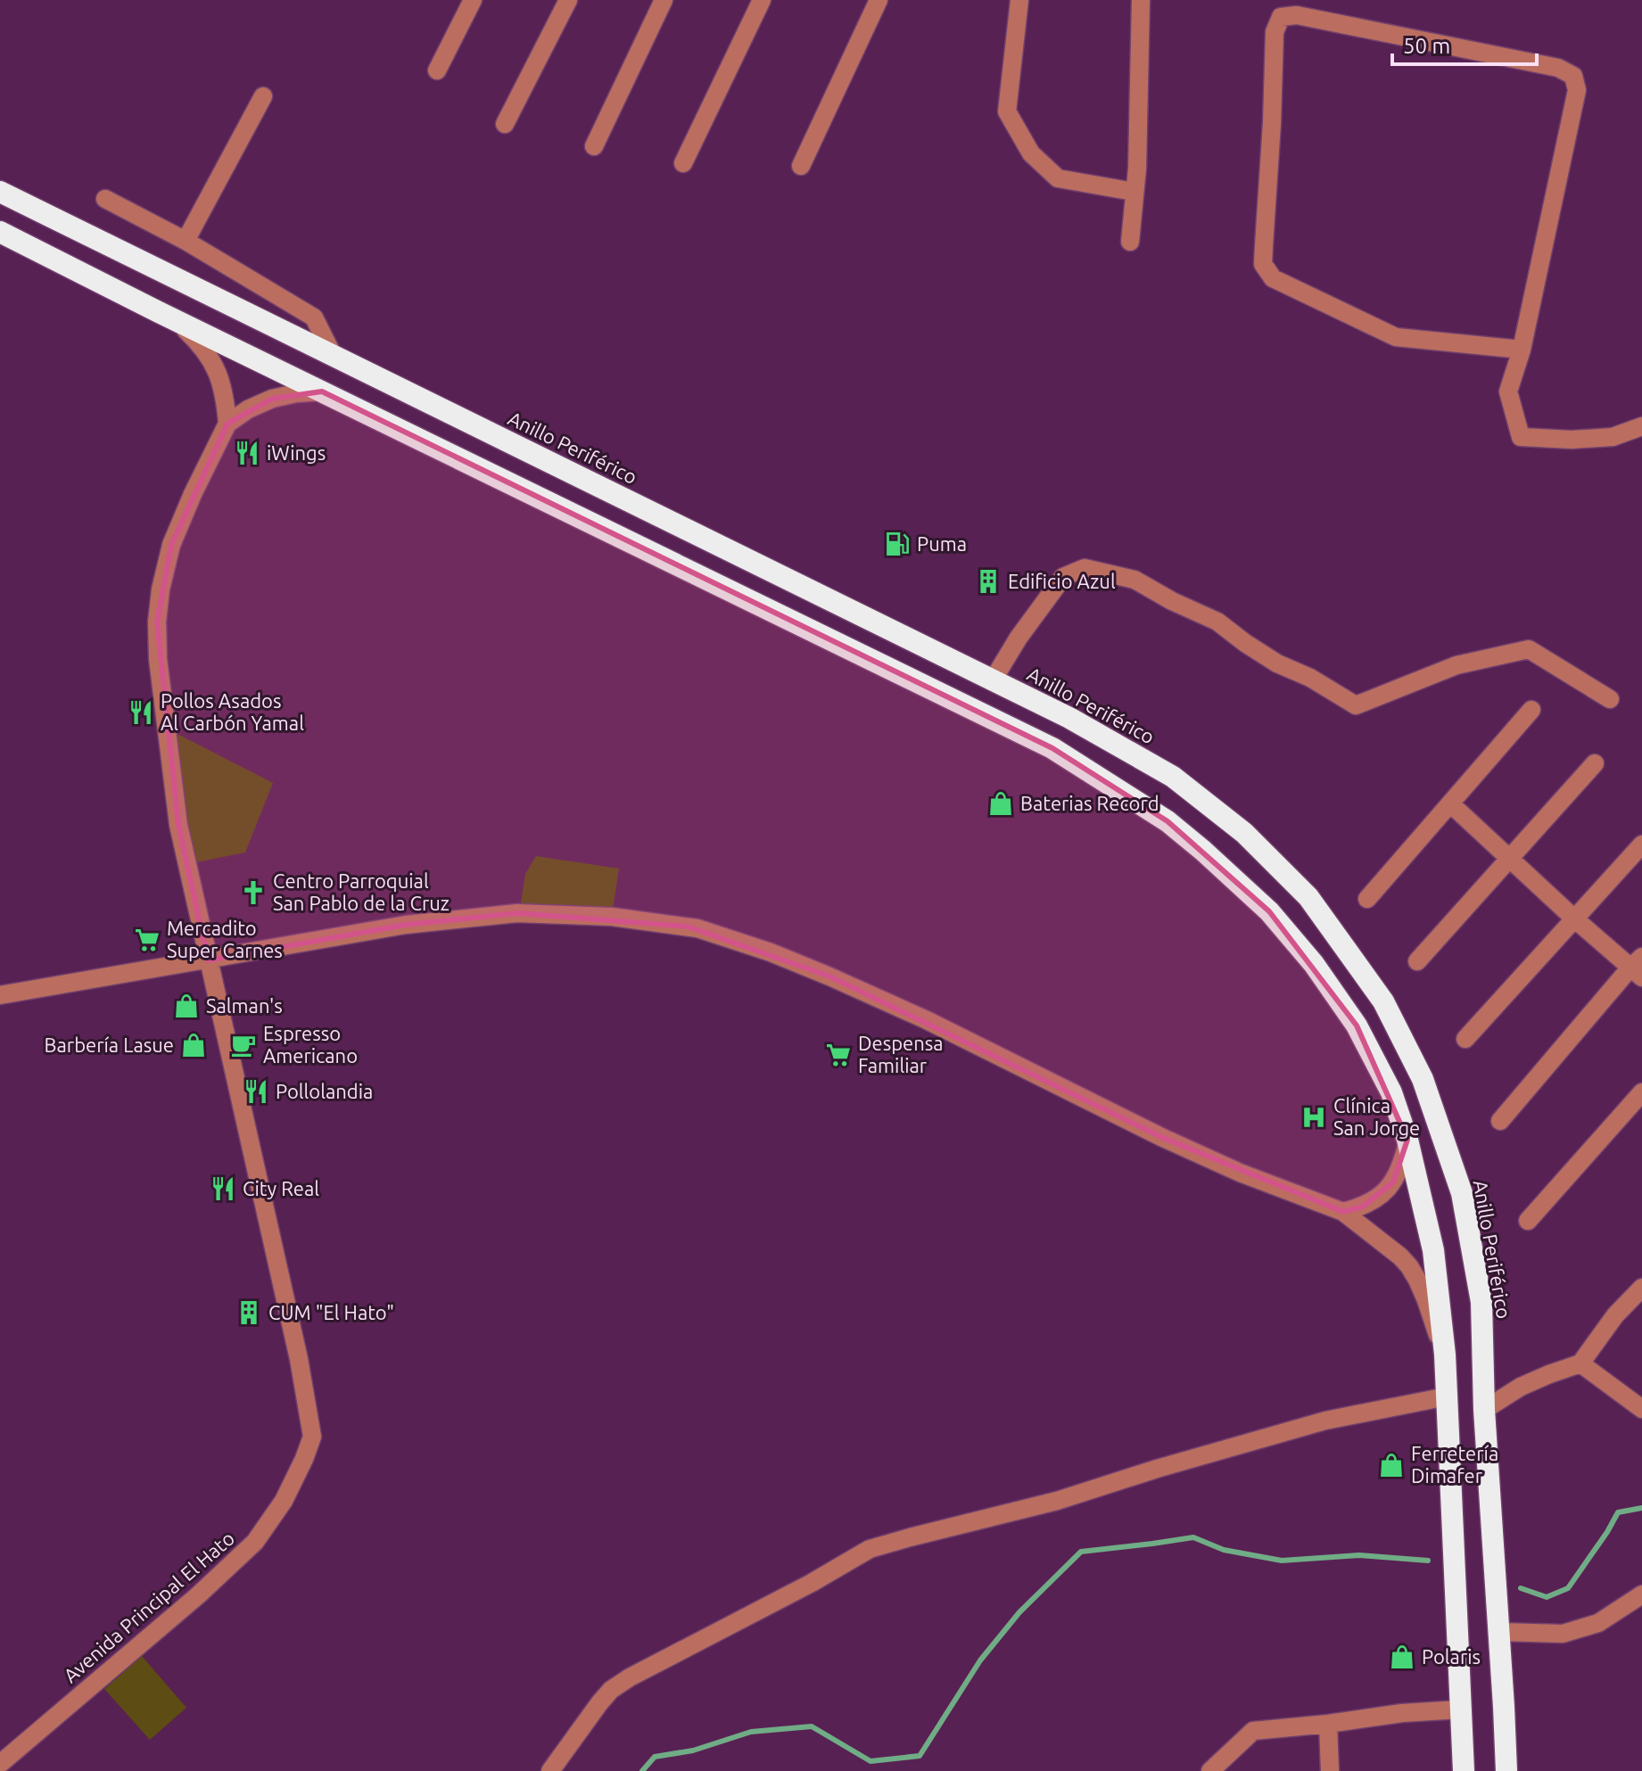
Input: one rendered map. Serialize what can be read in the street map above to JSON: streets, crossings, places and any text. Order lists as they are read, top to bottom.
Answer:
{
  "streets": {
    "highway": ["Anillo Periférico"],
    "street": ["Avenida Principal El Hato"]
  },
  "places": {
    "restaurant": [
      "iWings",
      "Pollos Asados Al Carbón Yamal",
      "Pollolandia",
      "City Real"
    ],
    "fuel station": ["Puma"],
    "building": ["Edificio Azul", "CUM \"El Hato\""],
    "shop": [
      "Baterias Record",
      "Salman's",
      "Barbería Lasue",
      "Ferretería Dimafer",
      "Polaris"
    ],
    "church": ["Centro Parroquial San Pablo de la Cruz"],
    "supermarket": ["Mercadito Super Carnes", "Despensa Familiar"],
    "cafe": ["Espresso Americano"],
    "hospital": ["Clínica San Jorge"]
  },
  "scale_bar": "50 m"
}
